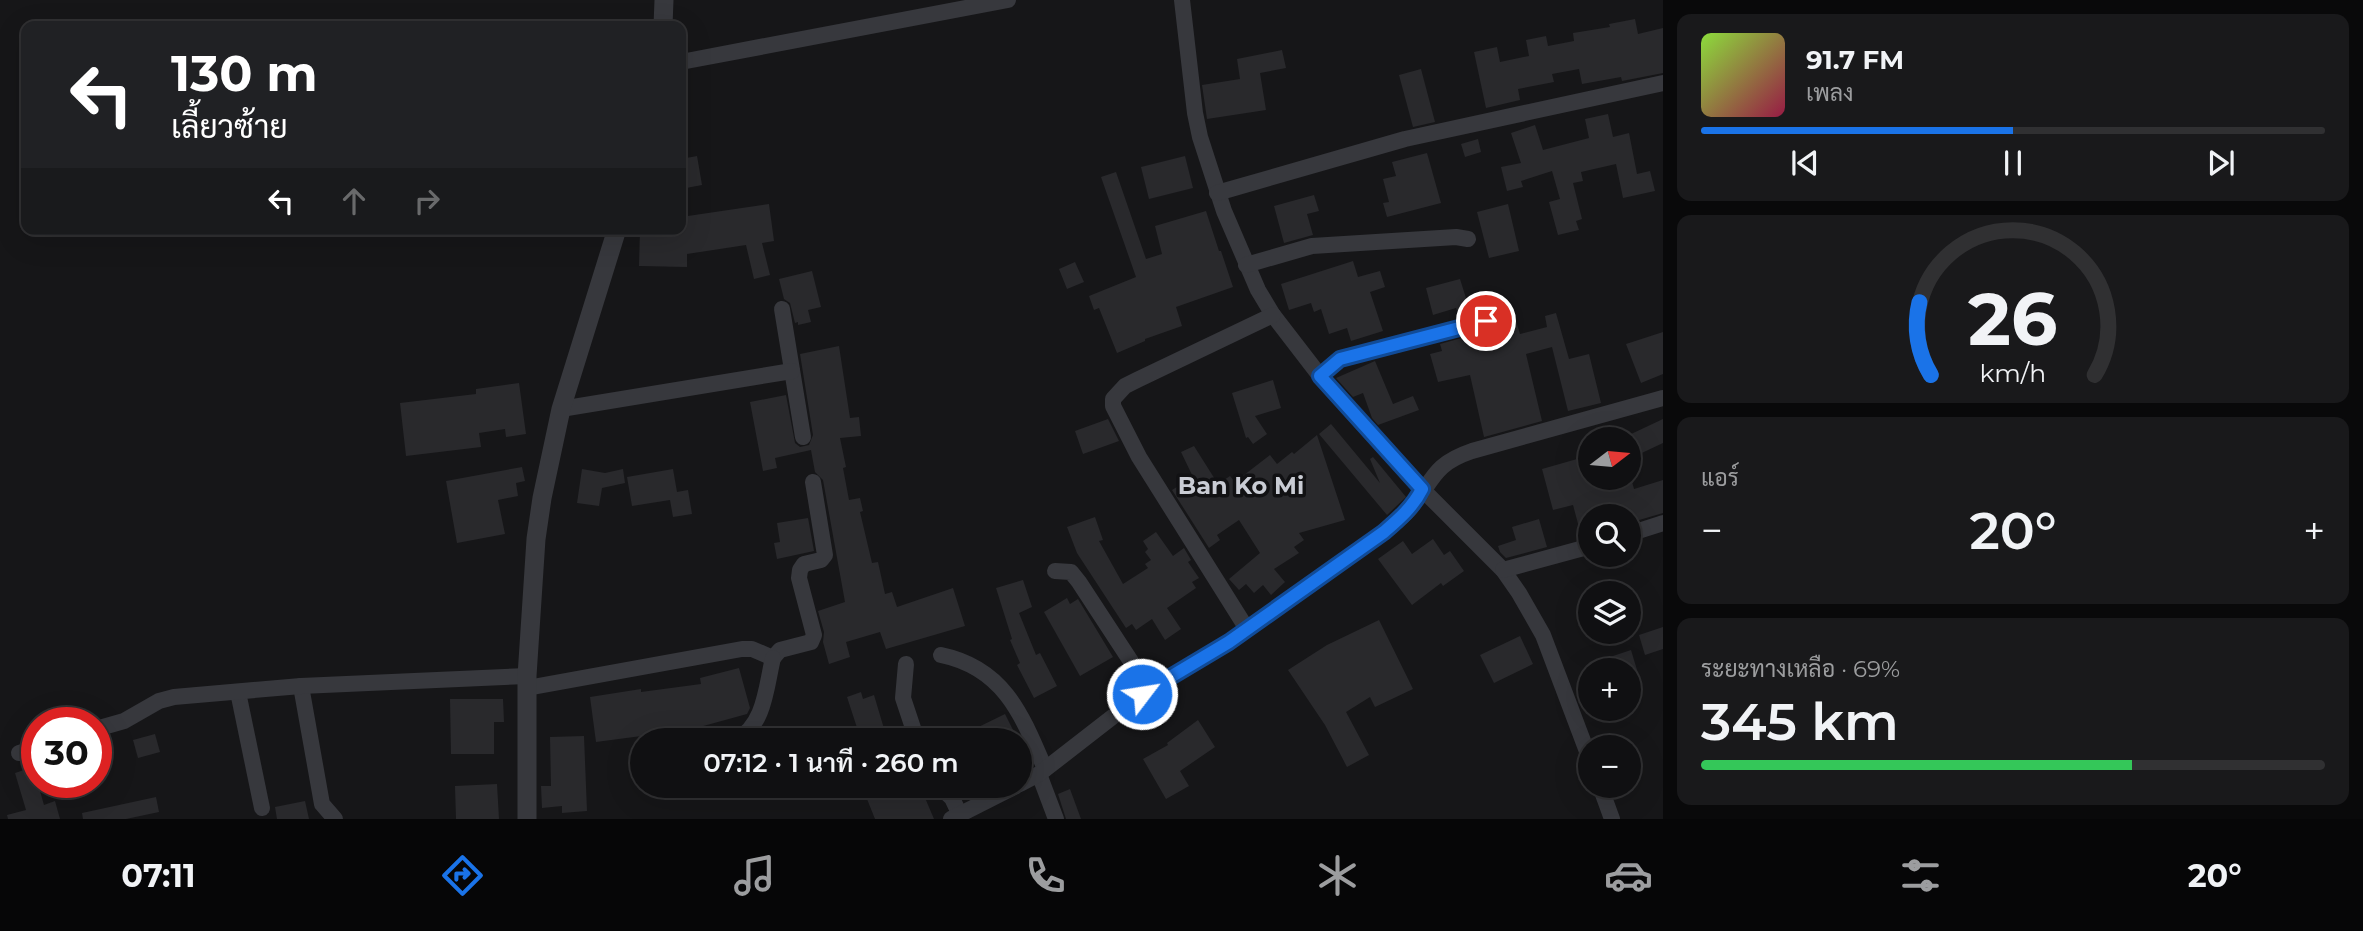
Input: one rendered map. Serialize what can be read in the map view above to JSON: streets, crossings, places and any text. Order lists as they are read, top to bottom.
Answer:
{
  "districts": ["Ban Ko Mi"],
  "north": "right",
  "page": {
    "turn": ["130 m", "เลี้ยวซ้าย"],
    "song": ["91.7 FM", "เพลง"],
    "tile": [
      "แอร์",
      ["ระยะทางเหลือ · 69%", "345 km"]
    ],
    "map_buttons": ["+", "−"],
    "heat": ["−", "20°", "+"],
    "limit": "30",
    "trip": "07:12 · 1 นาที · 260 m",
    "tabs": ["07:11", "20°"],
    "gauge": ["26", "km/h"]
  }
}
